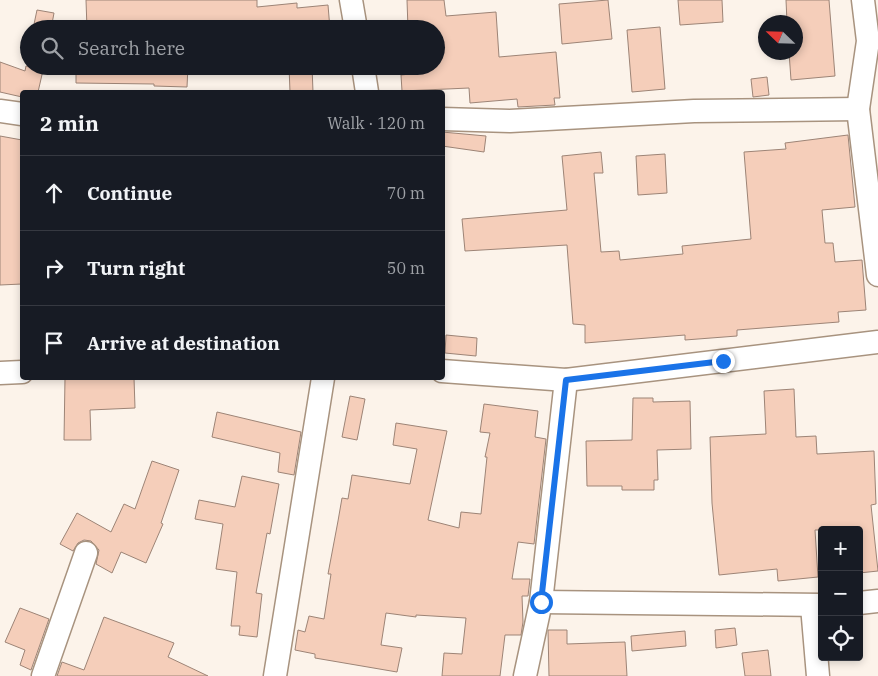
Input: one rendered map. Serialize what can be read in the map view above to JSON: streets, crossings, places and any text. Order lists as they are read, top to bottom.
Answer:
{
  "north": "top left",
  "page": {
    "search": "Search here",
    "heading": ["2 min", "Walk · 120 m"],
    "list": [
      ["Continue", "70 m"],
      ["Turn right", "50 m"],
      "Arrive at destination"
    ],
    "map_buttons": ["+", "−"]
  }
}
